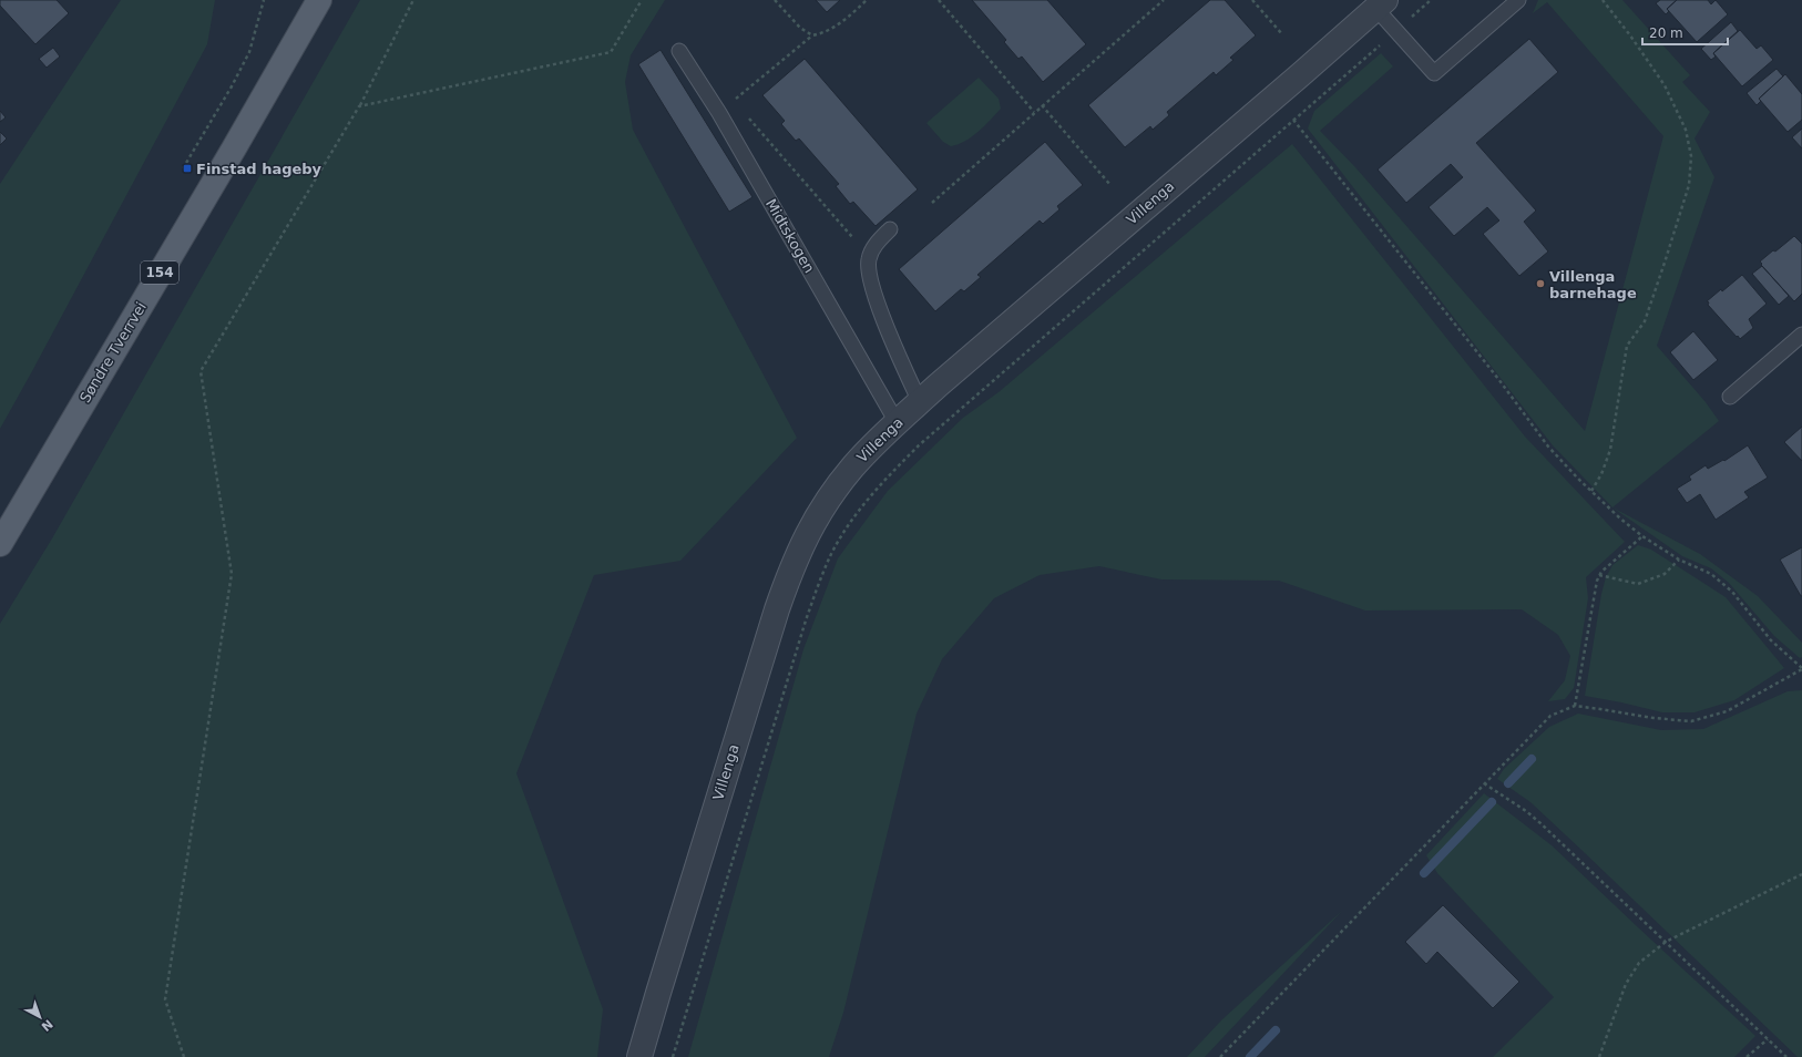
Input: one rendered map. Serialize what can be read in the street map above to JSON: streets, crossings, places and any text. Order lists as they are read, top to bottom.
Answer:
{
  "streets": {
    "main road": ["154", "Søndre Tverrvei"],
    "street": ["Villenga"],
    "lane": ["Midtskogen"]
  },
  "crossings": [
    ["Villenga", "Midtskogen"]
  ],
  "places": {
    "transit": ["Finstad hageby"],
    "other": ["Villenga barnehage"]
  },
  "scale_bar": "20 m",
  "north": "bottom right"
}
